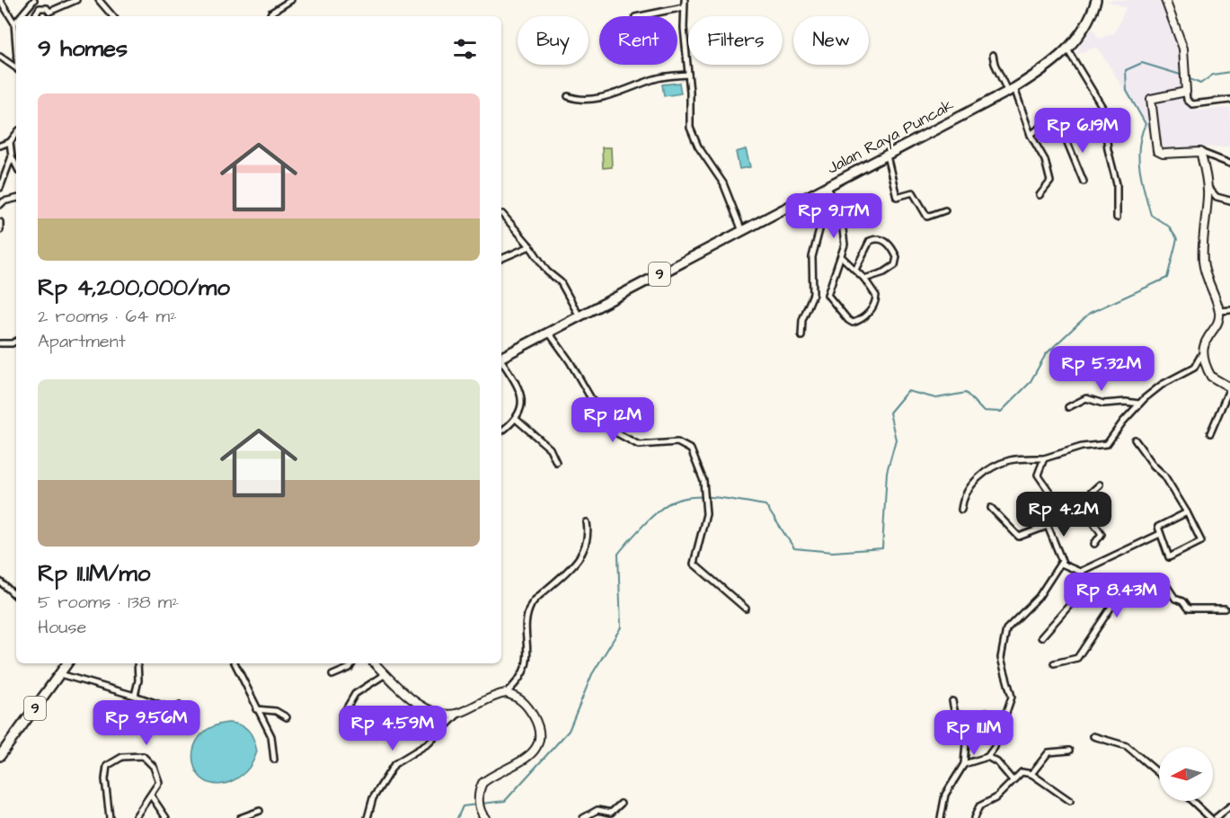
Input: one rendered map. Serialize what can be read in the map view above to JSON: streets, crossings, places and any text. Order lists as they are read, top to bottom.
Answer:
{
  "streets": {
    "highway": ["Jalan Raya Puncak", "9"]
  },
  "north": "left",
  "page": {
    "chip": [
      "Buy",
      "Rent",
      "Filters",
      "New"
    ],
    "heading": "9 homes",
    "list": [
      {
        "name": "Rp 4,200,000/mo",
        "note": "2 rooms · 64 m² · Apartment"
      },
      {
        "name": "Rp 11.1M/mo",
        "note": "5 rooms · 138 m² · House"
      }
    ],
    "price": [
      "Rp 6.19M",
      "Rp 9.17M",
      "Rp 5.32M",
      "Rp 12M",
      "Rp 4.2M",
      "Rp 8.43M",
      "Rp 9.56M",
      "Rp 4.59M",
      "Rp 11.1M"
    ]
  }
}
